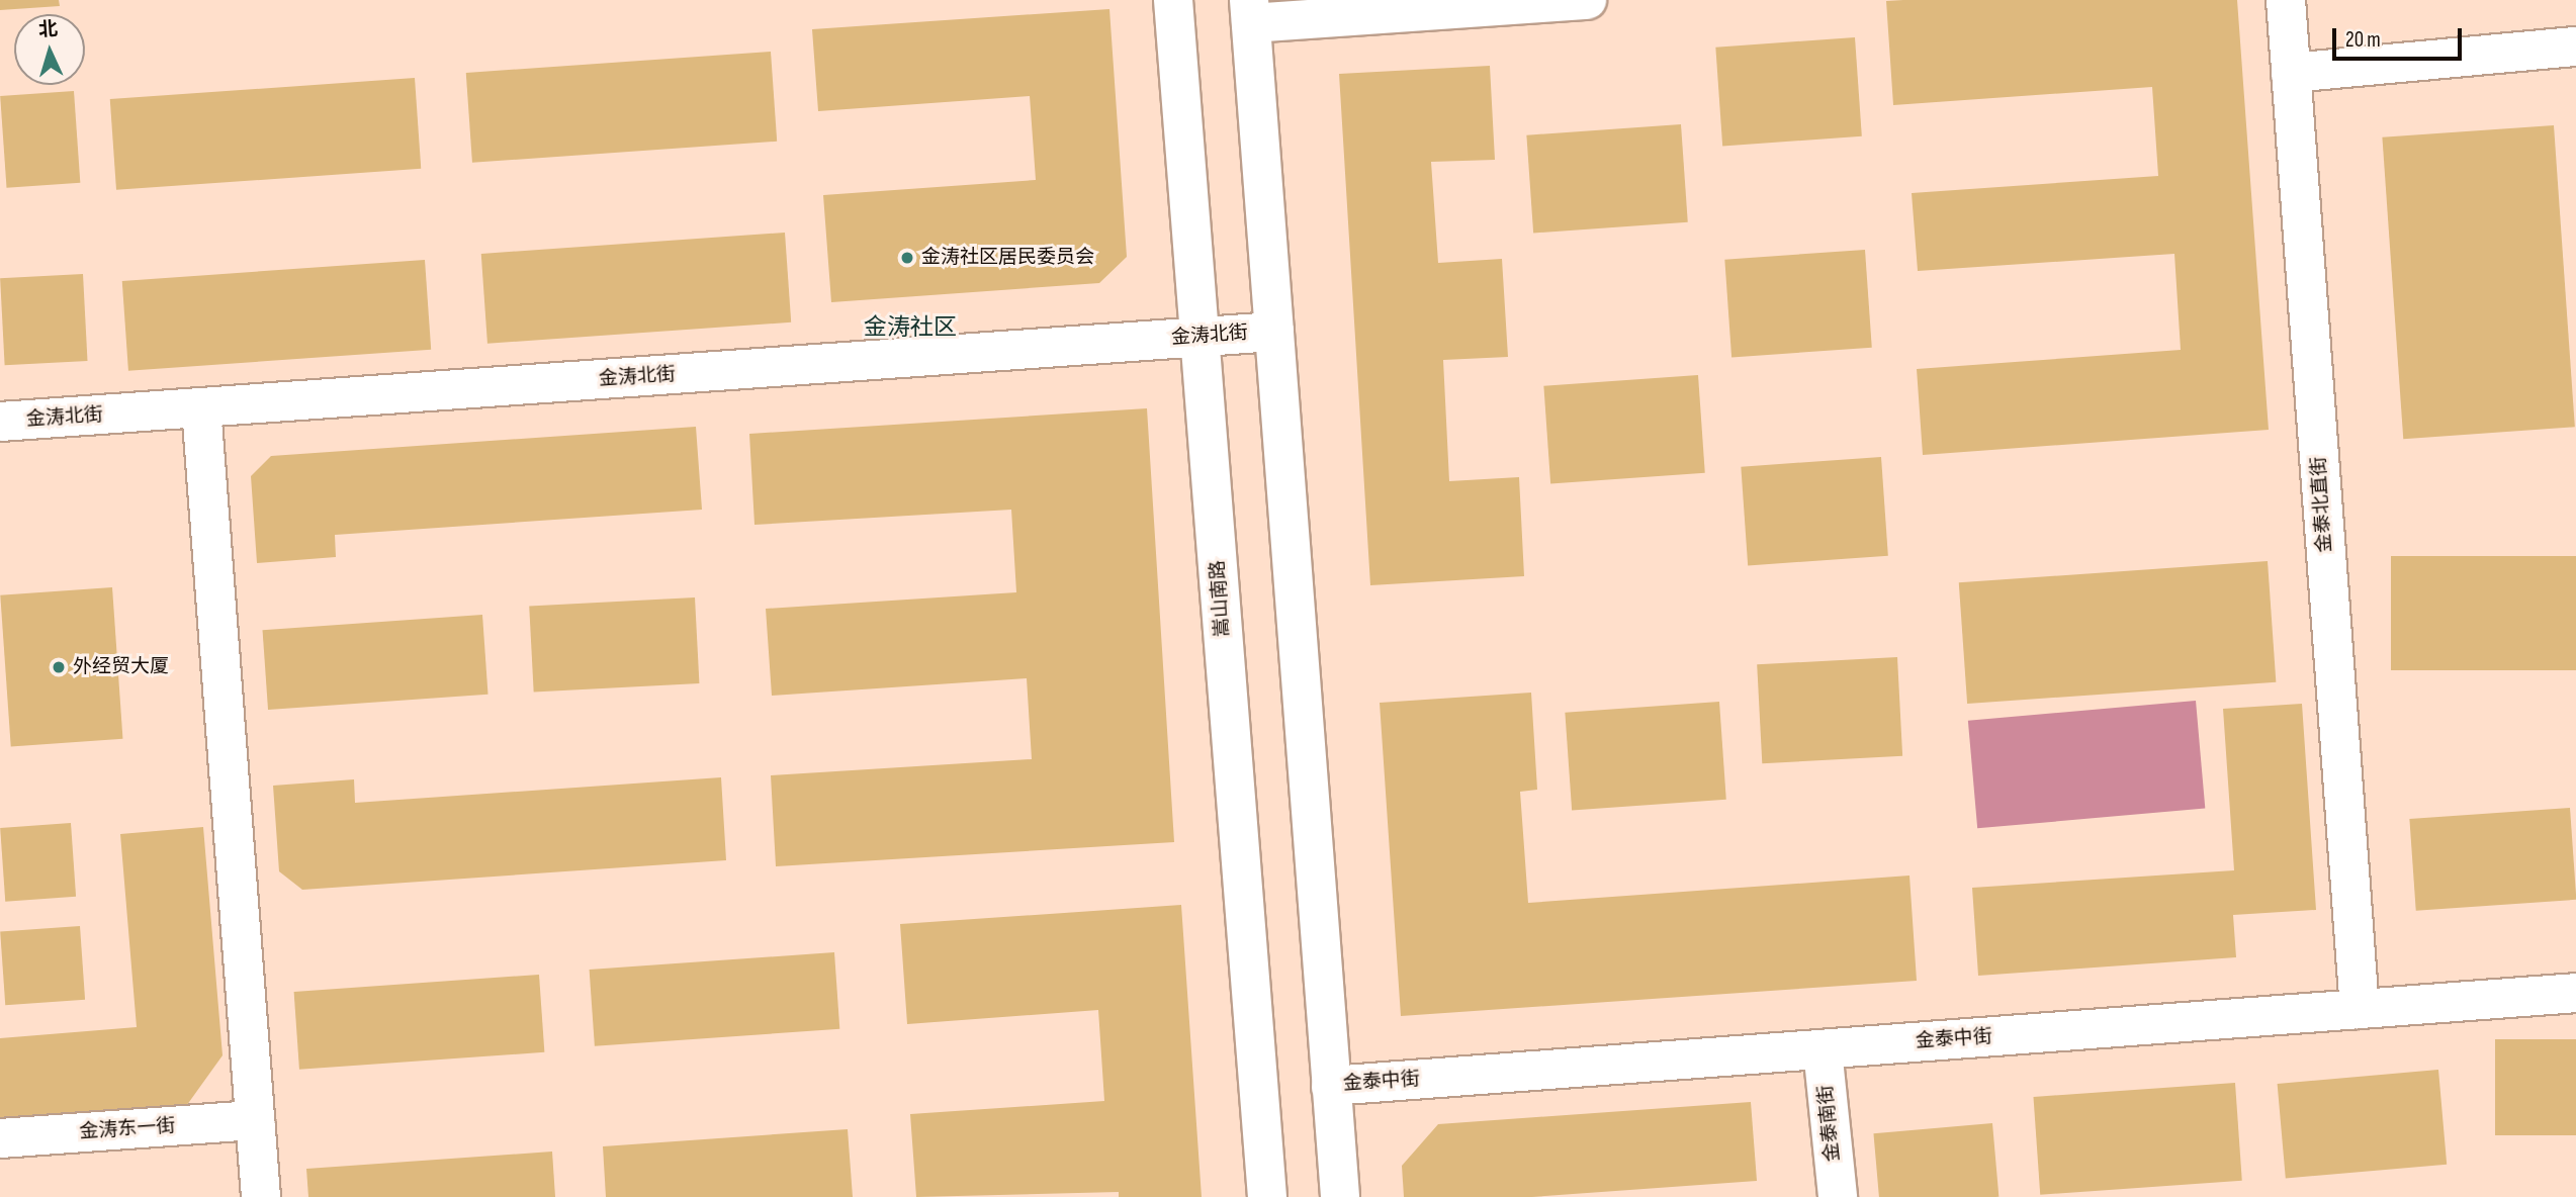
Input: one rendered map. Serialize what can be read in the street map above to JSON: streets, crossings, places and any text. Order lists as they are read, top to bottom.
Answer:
{
  "streets": {
    "street": [
      "金涛北街",
      "金泰北直街",
      "嵩山南路",
      "金泰中街",
      "金泰南街",
      "金涛东一街"
    ]
  },
  "crossings": [
    ["金涛北街", "嵩山南路"],
    ["金泰北直街", "金泰中街"],
    ["金泰中街", "金泰南街"]
  ],
  "districts": ["金涛社区"],
  "places": ["金涛社区居民委员会", "外经贸大厦"],
  "scale_bar": "20 m",
  "north": "top"
}
